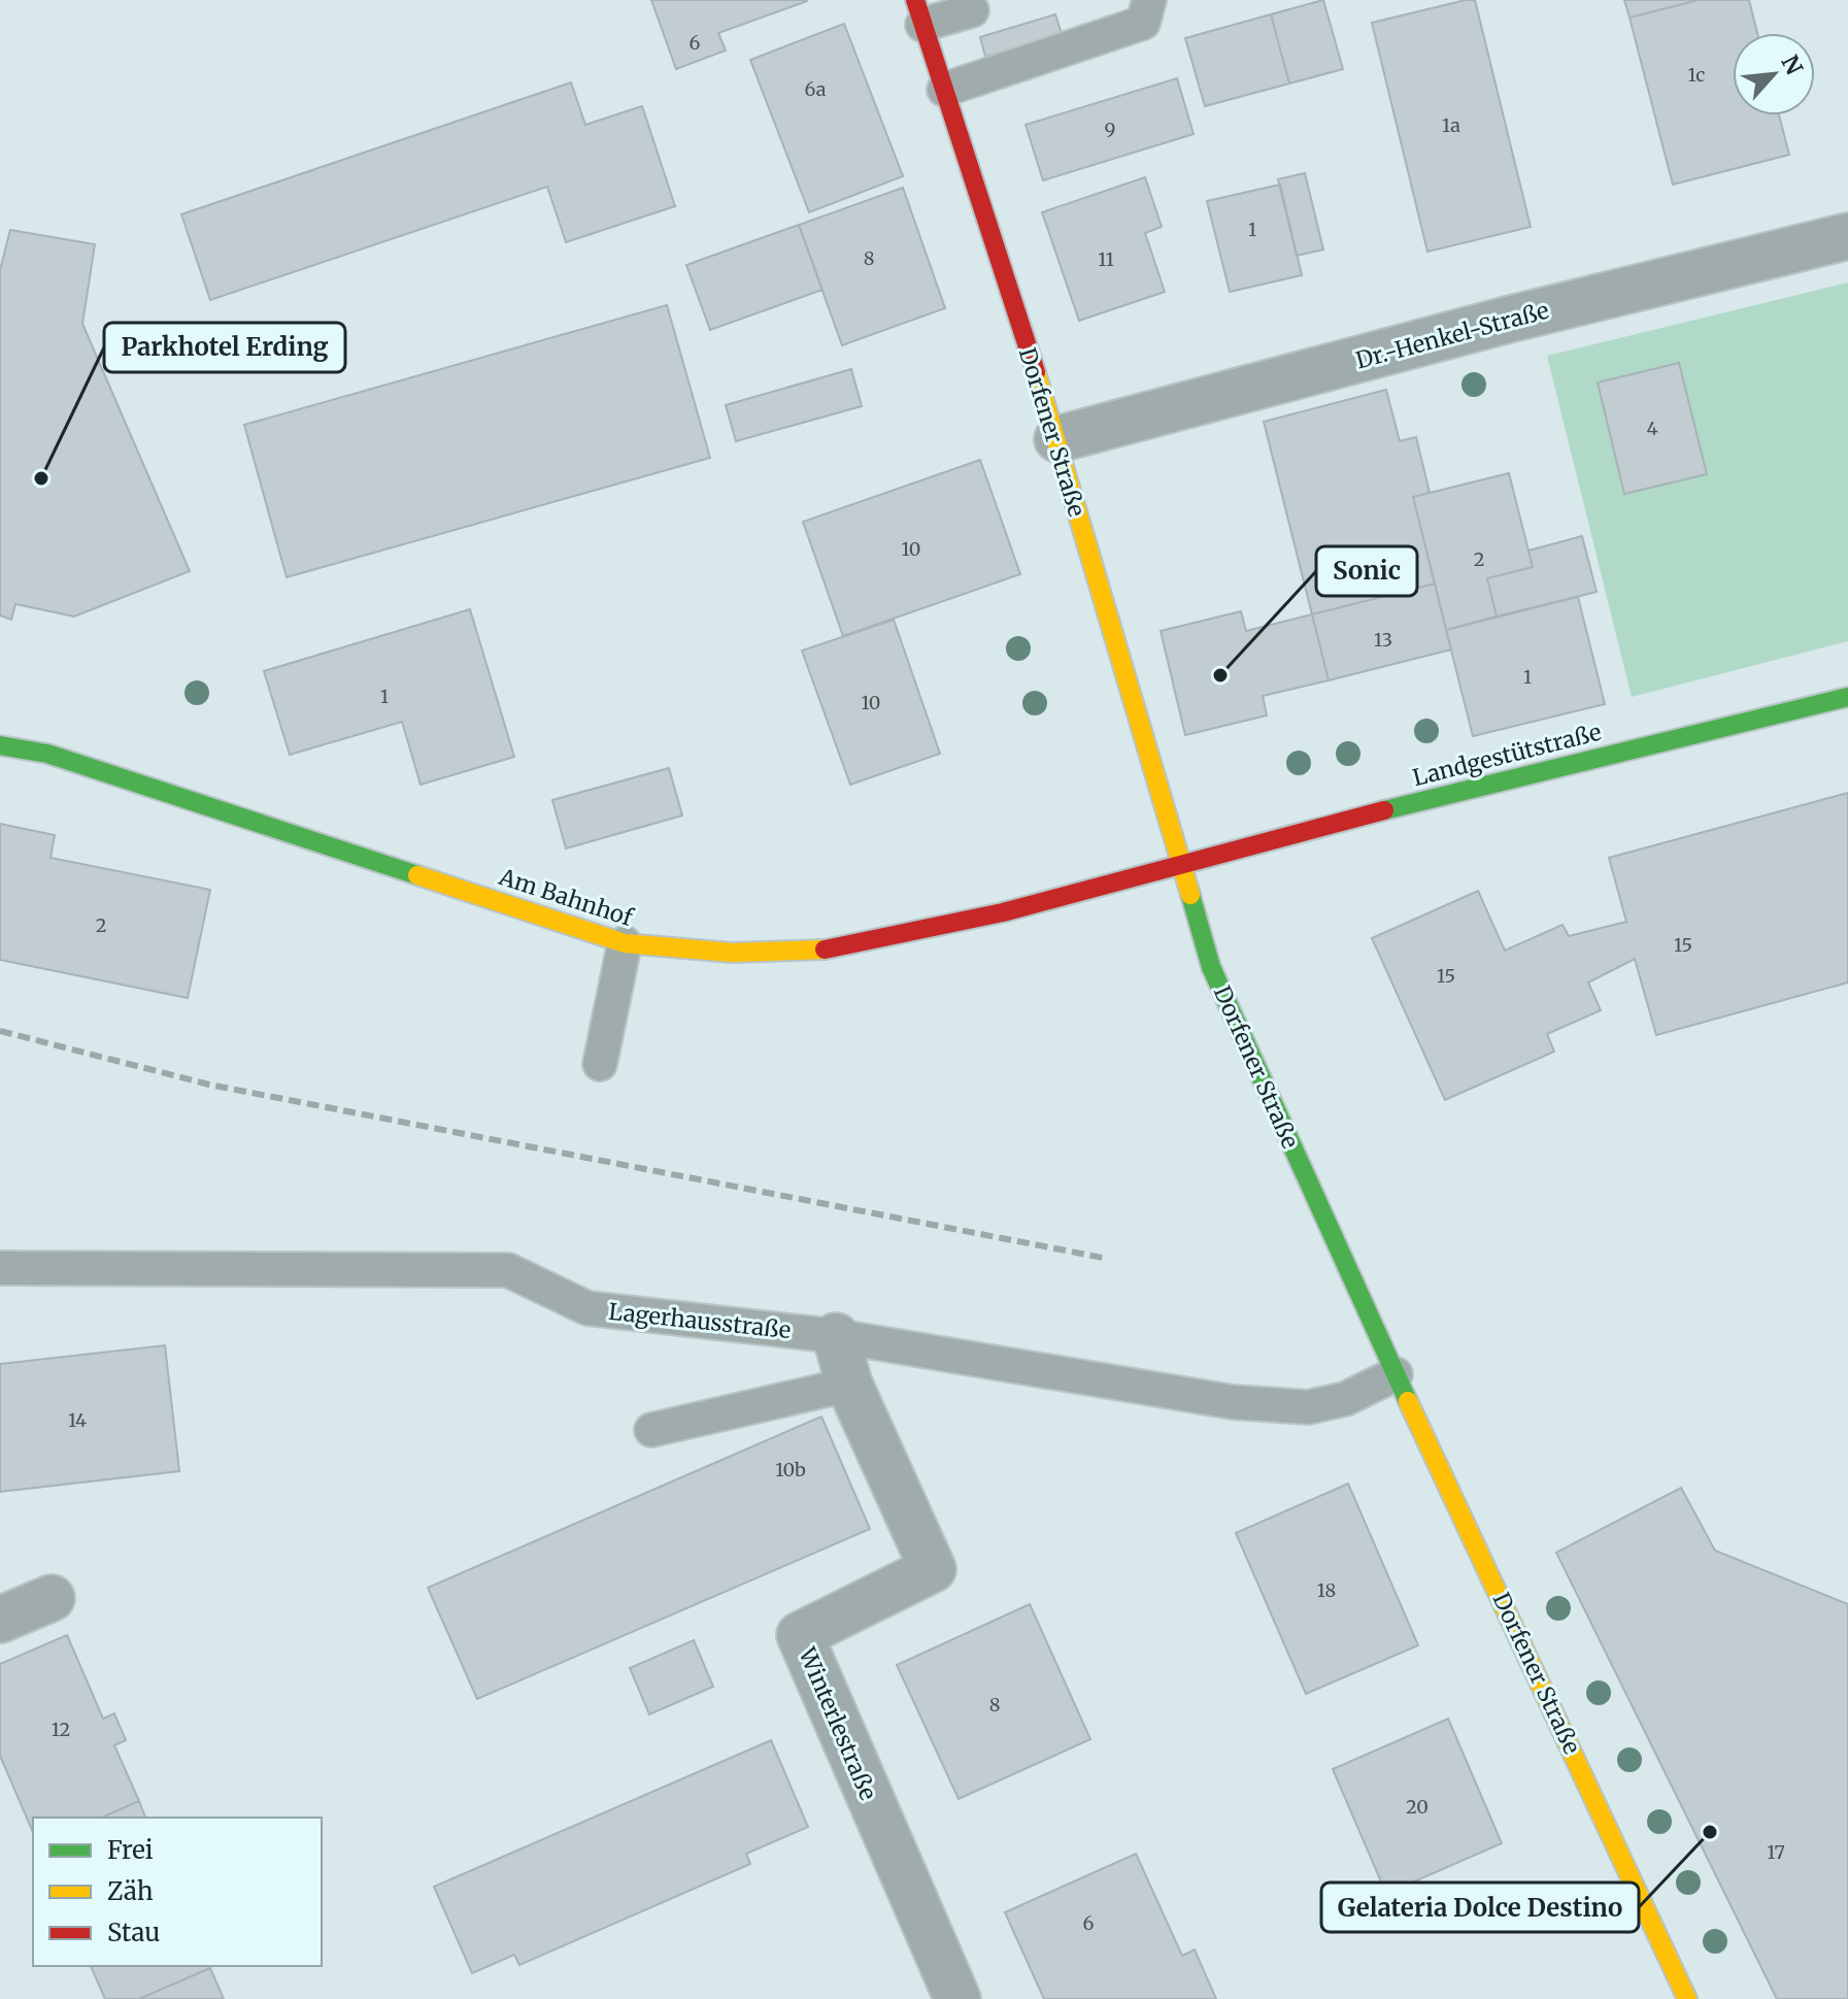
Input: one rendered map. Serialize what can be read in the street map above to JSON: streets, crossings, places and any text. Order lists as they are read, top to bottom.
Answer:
{
  "streets": {
    "street": [
      "Dr.-Henkel-Straße",
      "Dorfener Straße",
      "Landgestütstraße",
      "Am Bahnhof",
      "Winterlestraße"
    ],
    "lane": ["Lagerhausstraße"]
  },
  "crossings": [
    ["Dr.-Henkel-Straße", "Dorfener Straße"],
    ["Dorfener Straße", "Landgestütstraße"],
    ["Dorfener Straße", "Am Bahnhof"],
    ["Dorfener Straße", "Lagerhausstraße"],
    ["Landgestütstraße", "Am Bahnhof"],
    ["Lagerhausstraße", "Winterlestraße"]
  ],
  "places": ["Parkhotel Erding", "Sonic", "Gelateria Dolce Destino"],
  "house_numbers": [
    "6",
    "1c",
    "6a",
    "1a",
    "9",
    "1",
    "8",
    "11",
    "4",
    "10",
    "2",
    "13",
    "1",
    "1",
    "10",
    "2",
    "15",
    "15",
    "14",
    "10b",
    "18",
    "8",
    "12",
    "20",
    "17",
    "6"
  ],
  "legend": ["Frei", "Zäh", "Stau"],
  "north": "top right"
}
